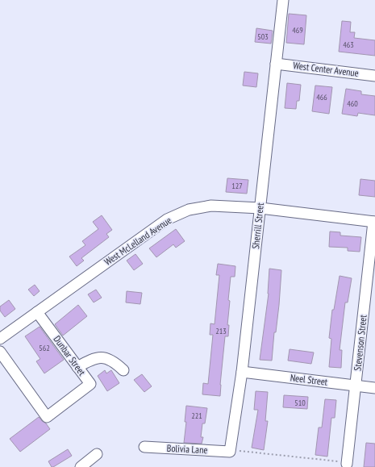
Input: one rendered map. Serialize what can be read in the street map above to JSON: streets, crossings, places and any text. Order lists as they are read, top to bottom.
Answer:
{
  "streets": {
    "street": [
      "West Center Avenue",
      "Sherrill Street",
      "West McLelland Avenue",
      "Stevenson Street",
      "Dunbar Street",
      "Neel Street",
      "Bolivia Lane"
    ]
  },
  "crossings": [
    ["West Center Avenue", "Sherrill Street"],
    ["Sherrill Street", "West McLelland Avenue"],
    ["Sherrill Street", "Neel Street"],
    ["Sherrill Street", "Bolivia Lane"],
    ["West McLelland Avenue", "Stevenson Street"],
    ["West McLelland Avenue", "Dunbar Street"],
    ["Stevenson Street", "Neel Street"]
  ],
  "house_numbers": [
    "469",
    "503",
    "463",
    "466",
    "460",
    "127",
    "213",
    "562",
    "510",
    "221"
  ]
}
